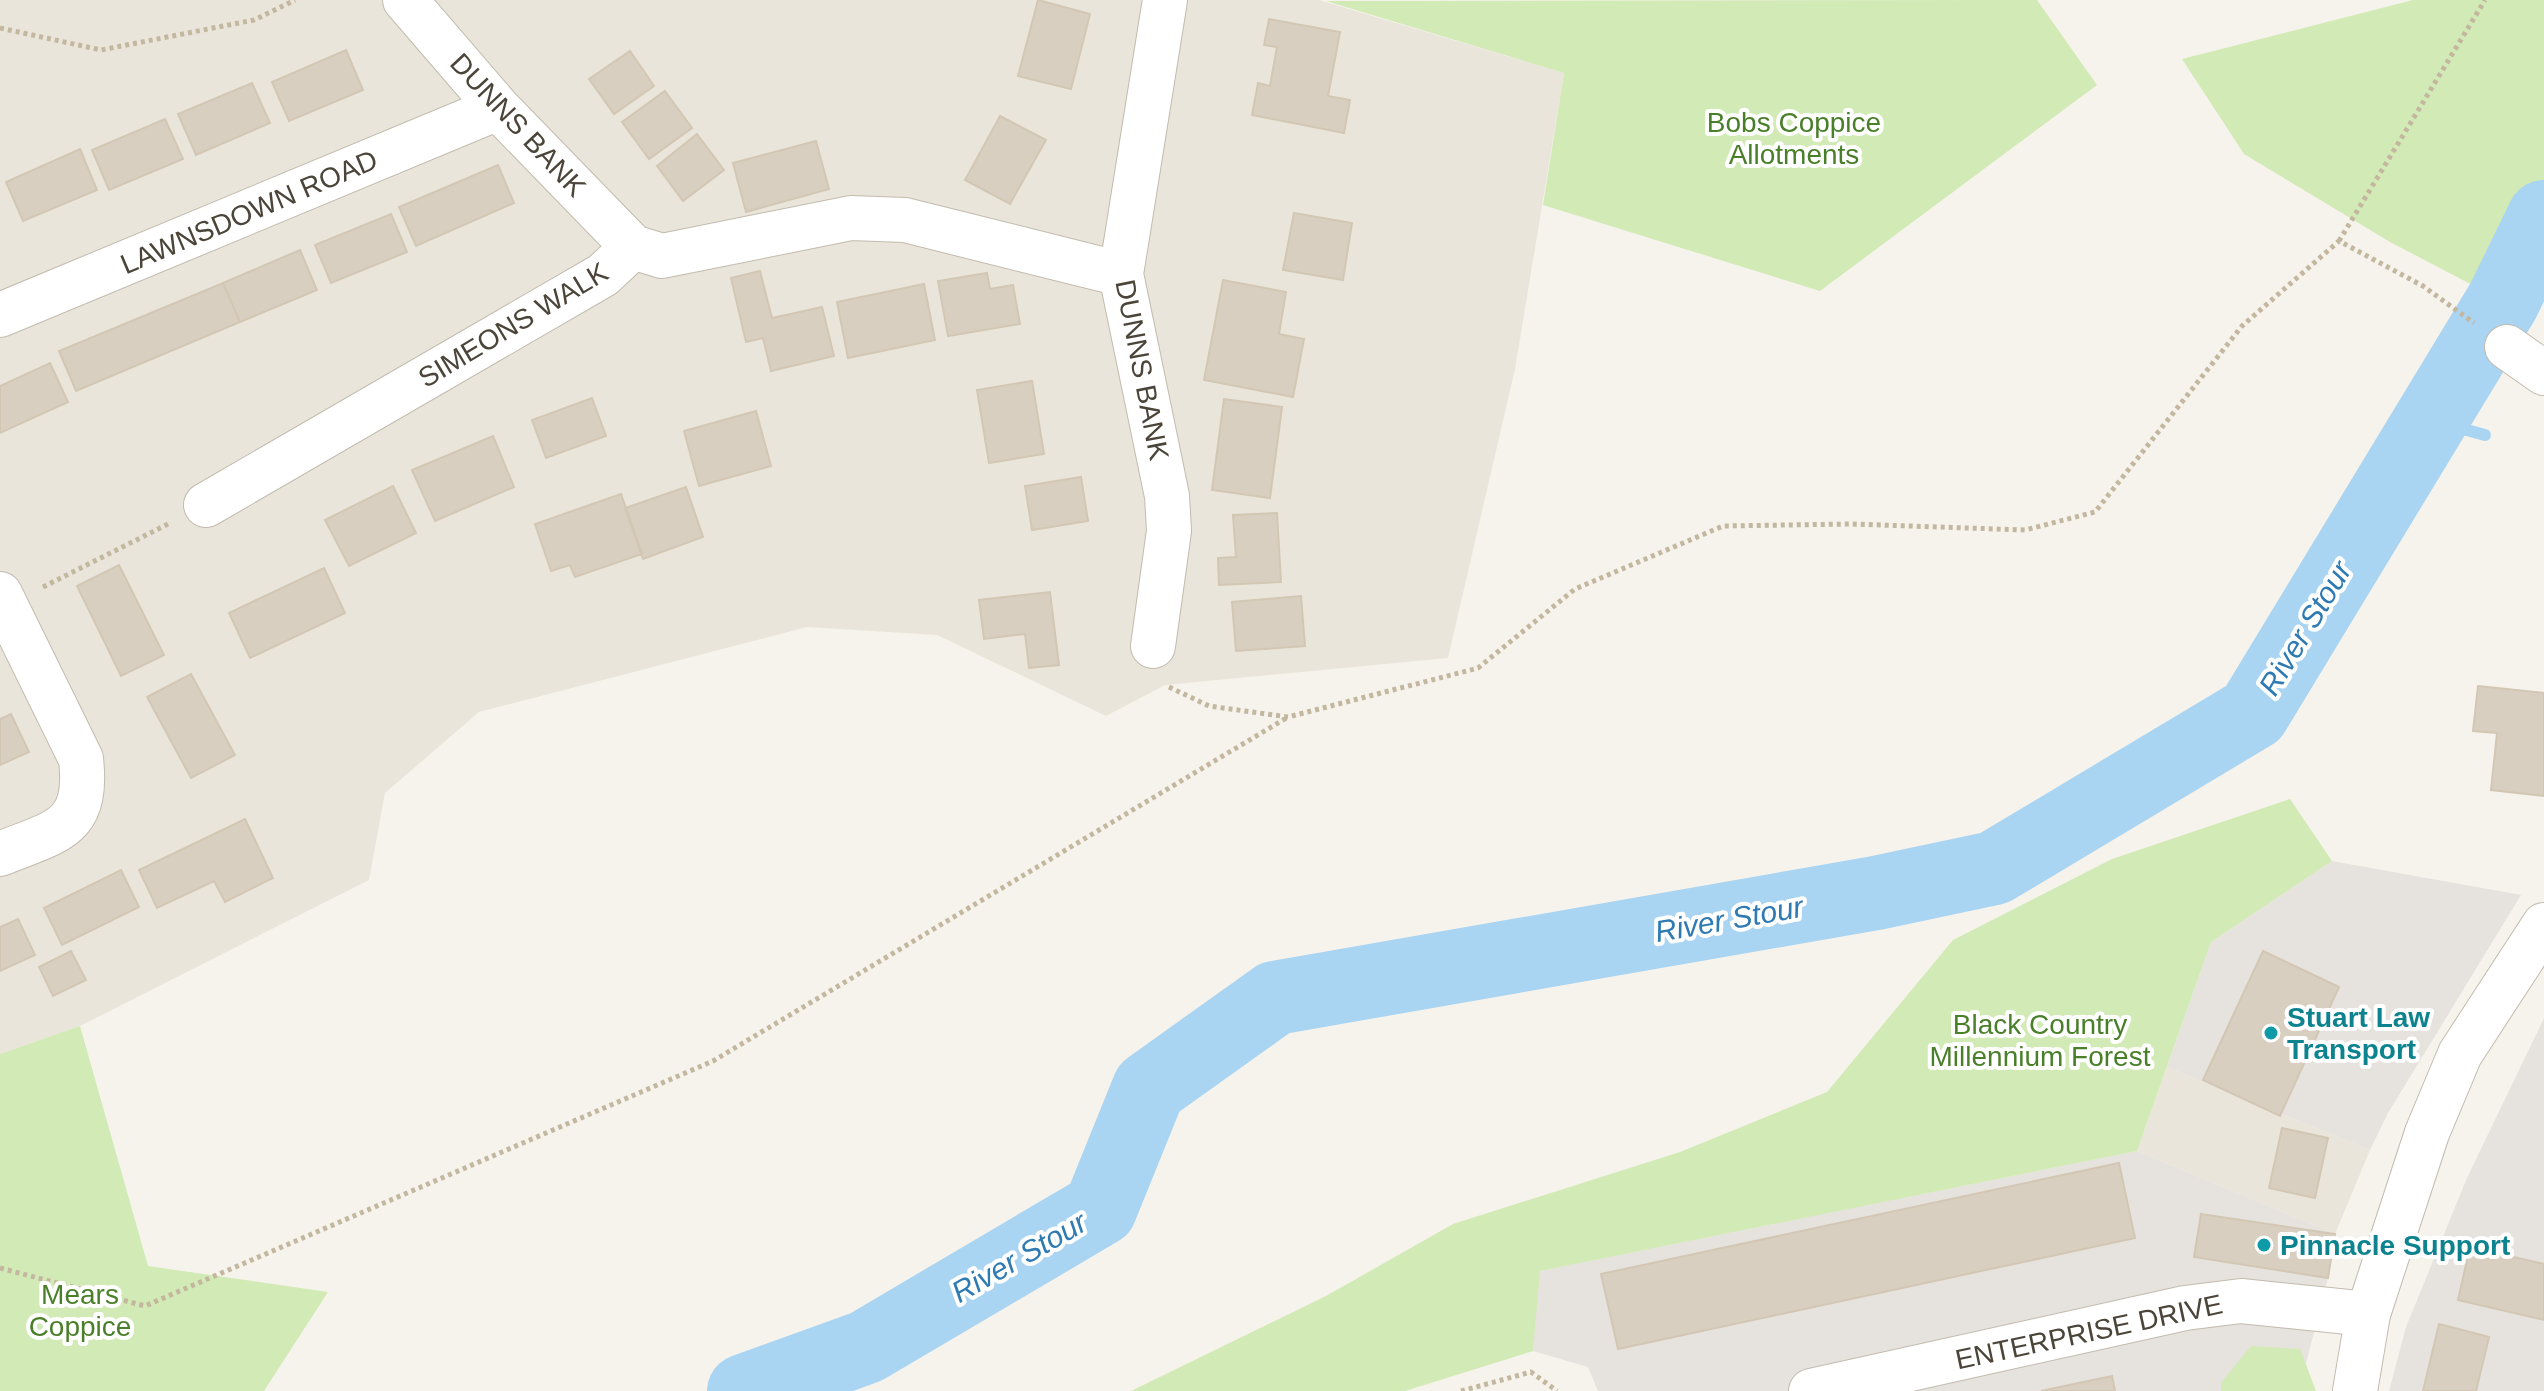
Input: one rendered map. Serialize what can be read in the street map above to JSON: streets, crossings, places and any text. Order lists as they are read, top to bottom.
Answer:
{
  "streets": {
    "street": [
      "DUNNS BANK",
      "LAWNSDOWN ROAD",
      "SIMEONS WALK",
      "ENTERPRISE DRIVE"
    ]
  },
  "crossings": [
    ["DUNNS BANK", "LAWNSDOWN ROAD"],
    ["DUNNS BANK", "SIMEONS WALK"]
  ],
  "water": ["River Stour"],
  "parks": ["Bobs Coppice Allotments", "Black Country Millennium Forest", "Mears Coppice"],
  "places": ["Stuart Law Transport", "Pinnacle Support"]
}
